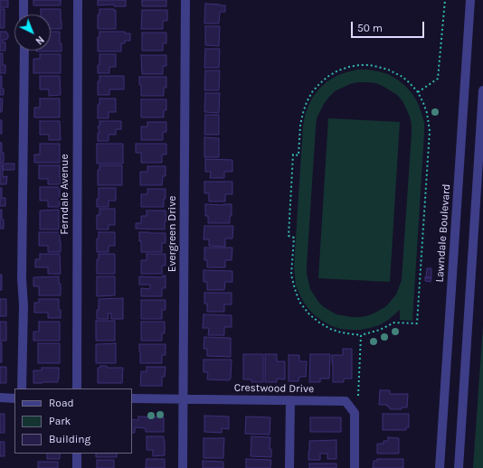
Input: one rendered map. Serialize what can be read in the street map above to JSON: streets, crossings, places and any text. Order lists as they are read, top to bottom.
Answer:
{
  "streets": {
    "street": [
      "Ferndale Avenue",
      "Lawndale Boulevard",
      "Evergreen Drive",
      "Crestwood Drive"
    ]
  },
  "crossings": [
    ["Evergreen Drive", "Crestwood Drive"]
  ],
  "legend": ["Road", "Park", "Building"],
  "scale_bar": "50 m",
  "north": "bottom right"
}
